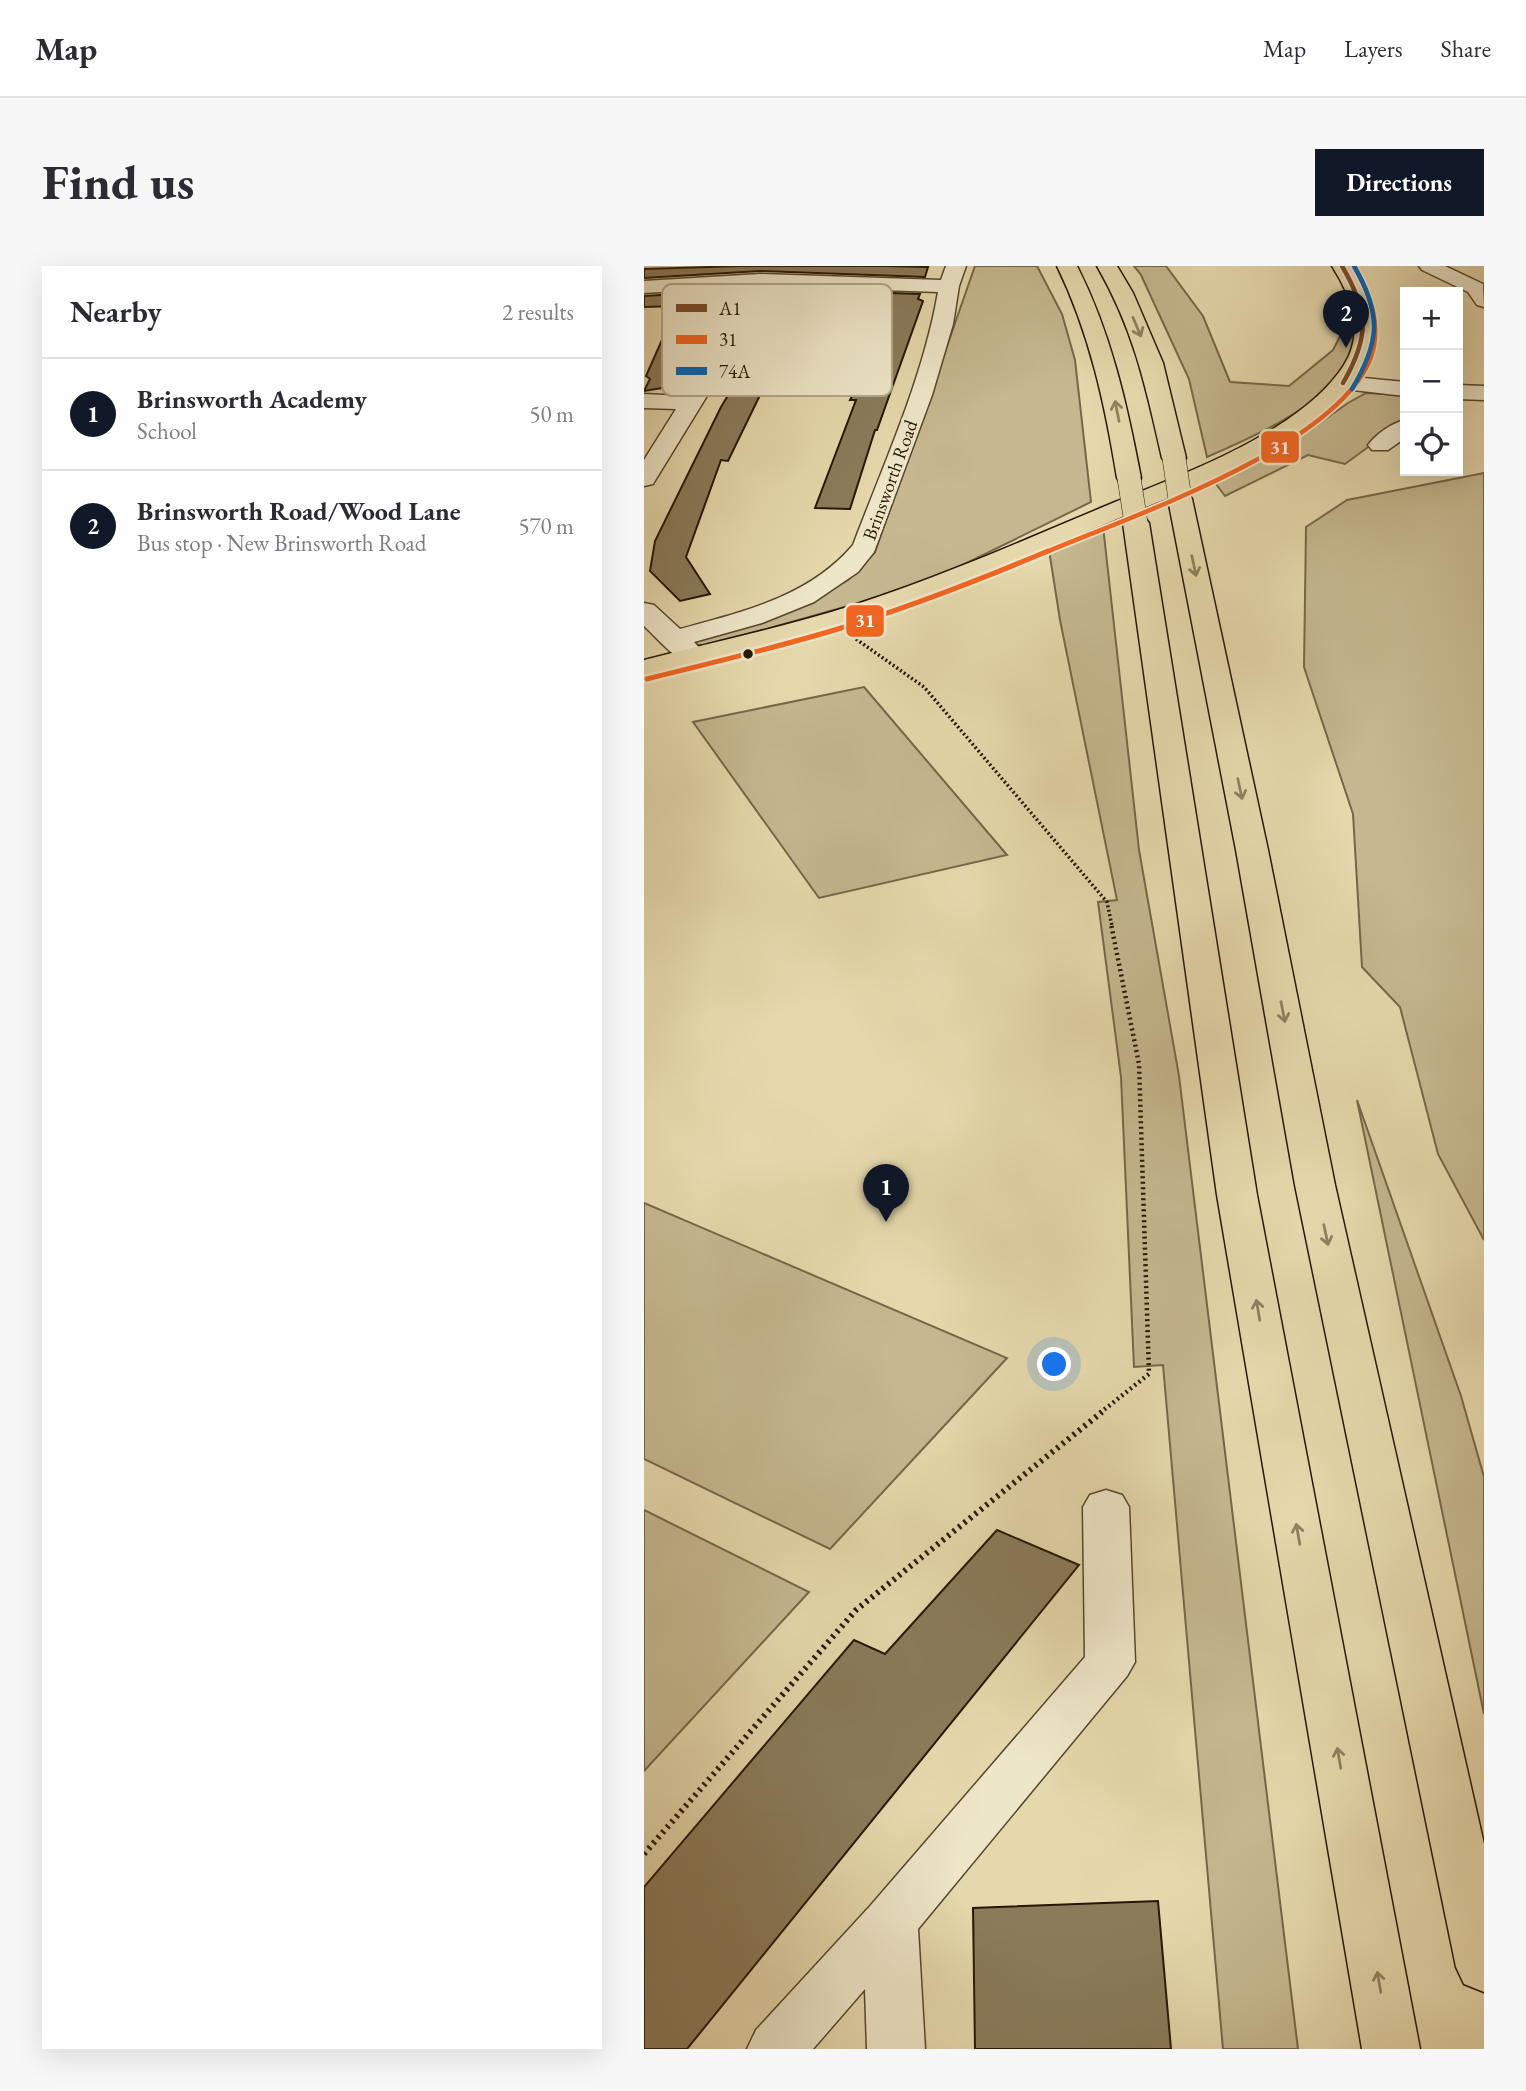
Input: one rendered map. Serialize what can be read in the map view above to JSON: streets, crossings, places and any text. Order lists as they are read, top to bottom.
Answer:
{
  "streets": {
    "main road": ["Brinsworth Road"]
  },
  "lines": ["transit line A1", "transit line 31", "transit line 74A"],
  "legend": ["A1", "31", "74A"],
  "page": {
    "header": "Map",
    "nav": ["Map", "Layers", "Share"],
    "buttons": "Directions",
    "title": "Find us",
    "heading": ["Nearby", "2 results"],
    "map_buttons": ["+", "−"],
    "pins": ["2", "1"],
    "list": [
      {
        "mark": "1",
        "name": "Brinsworth Academy",
        "note": "School",
        "value": "50 m"
      },
      {
        "mark": "2",
        "name": "Brinsworth Road/Wood Lane",
        "note": "Bus stop · New Brinsworth Road",
        "value": "570 m"
      }
    ]
  }
}
